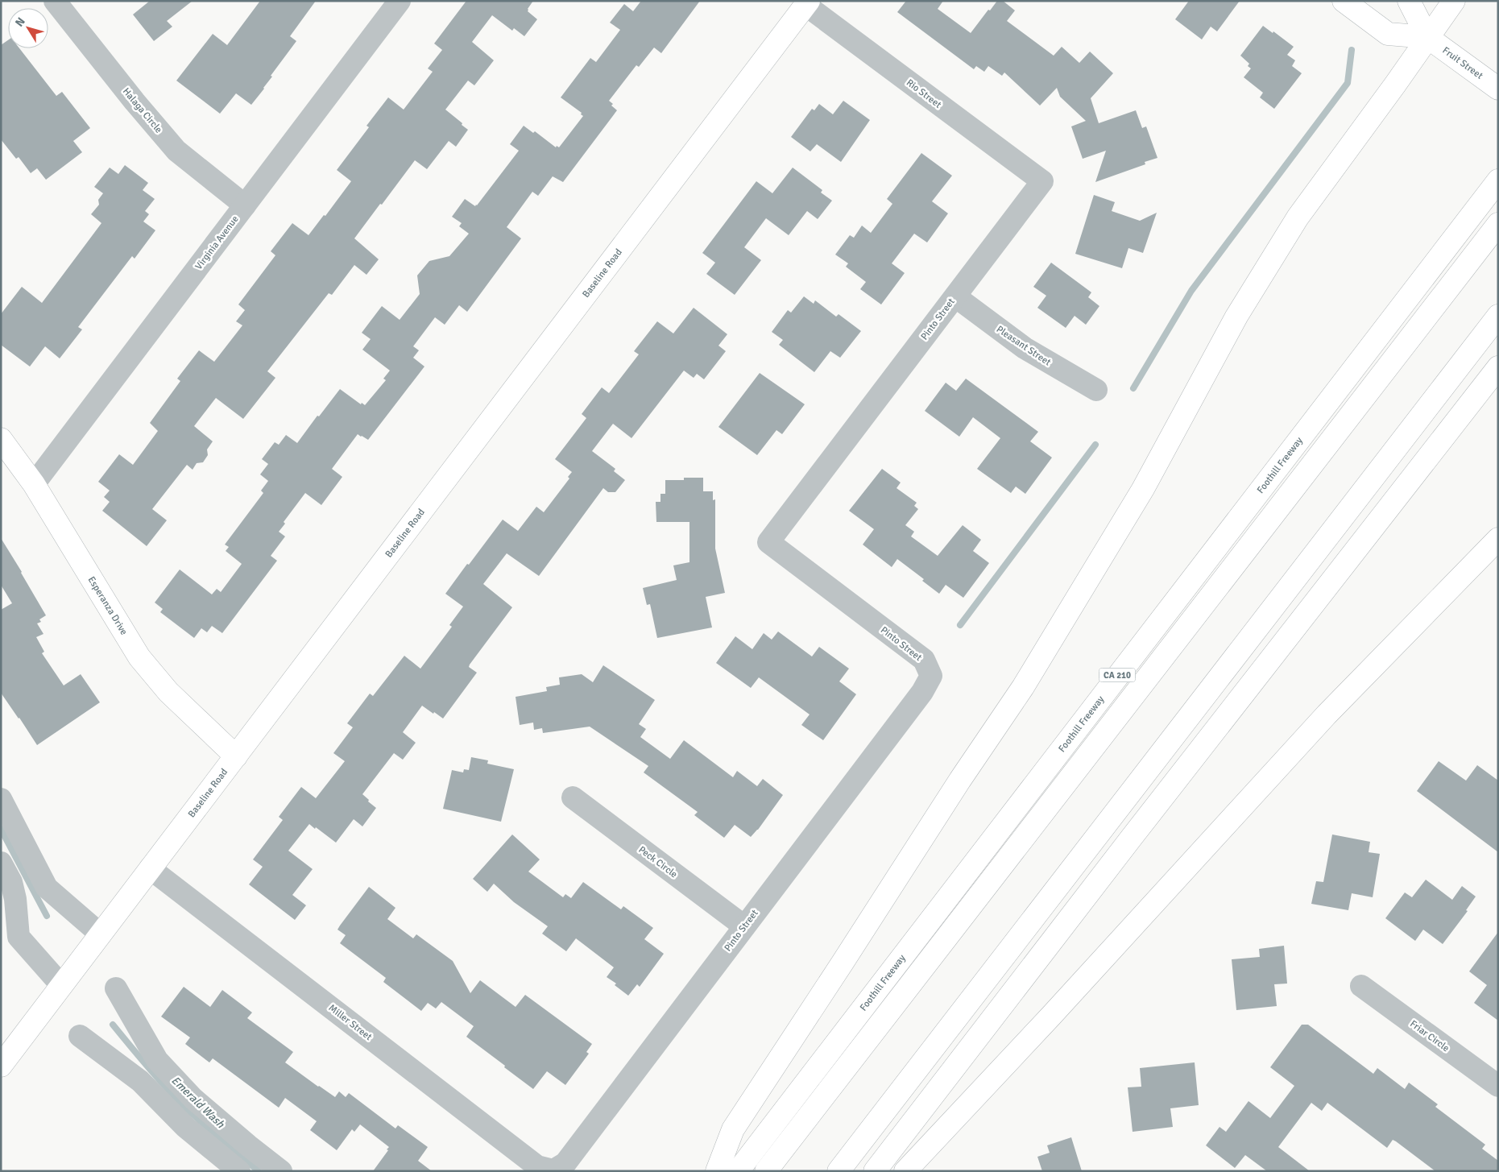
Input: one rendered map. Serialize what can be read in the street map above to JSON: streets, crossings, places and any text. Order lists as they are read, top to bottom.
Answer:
{
  "streets": {
    "main road": [
      "Fruit Street",
      "Baseline Road",
      "Foothill Freeway",
      "Esperanza Drive",
      "CA 210"
    ],
    "street": [
      "Rio Street",
      "Halaga Circle",
      "Virginia Avenue",
      "Pinto Street",
      "Pleasant Street",
      "Peck Circle",
      "Miller Street",
      "Friar Circle"
    ]
  },
  "crossings": [
    ["Rio Street", "Baseline Road"],
    ["Rio Street", "Pinto Street"],
    ["Halaga Circle", "Virginia Avenue"],
    ["Virginia Avenue", "Esperanza Drive"],
    ["Baseline Road", "Esperanza Drive"],
    ["Baseline Road", "Miller Street"],
    ["Pinto Street", "Pleasant Street"],
    ["Pinto Street", "Peck Circle"],
    ["Pinto Street", "Miller Street"]
  ],
  "water": ["Emerald Wash"],
  "north": "top left"
}
